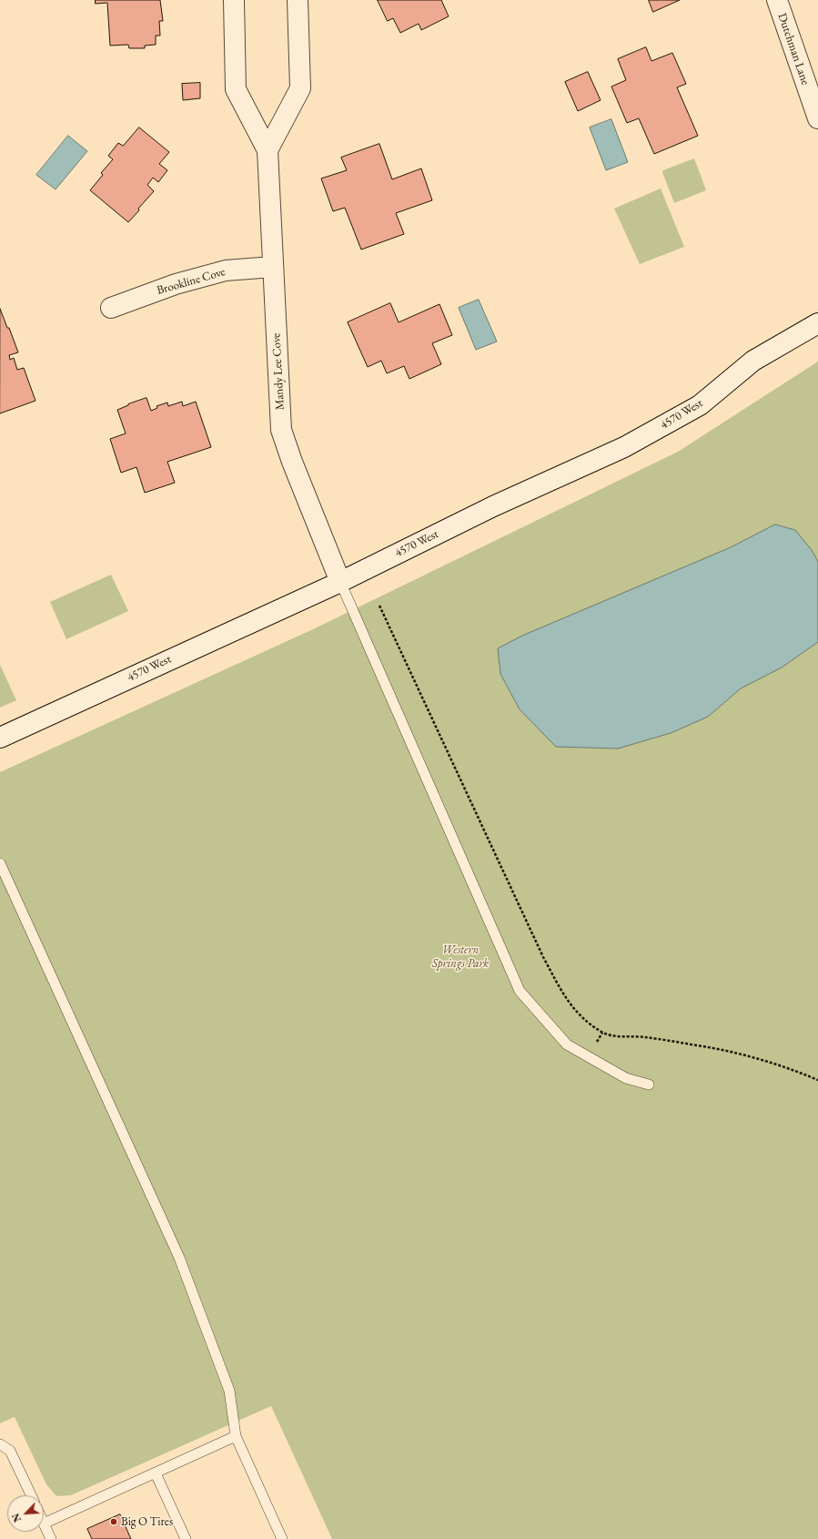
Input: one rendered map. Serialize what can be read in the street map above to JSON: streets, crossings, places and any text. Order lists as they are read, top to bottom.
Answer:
{
  "streets": {
    "street": [
      "Dutchman Lane",
      "Brookline Cove",
      "Mandy Lee Cove",
      "4570 West"
    ]
  },
  "crossings": [
    ["Brookline Cove", "Mandy Lee Cove"],
    ["Mandy Lee Cove", "4570 West"]
  ],
  "parks": ["Western Springs Park"],
  "places": ["Big O Tires"],
  "north": "bottom left"
}
